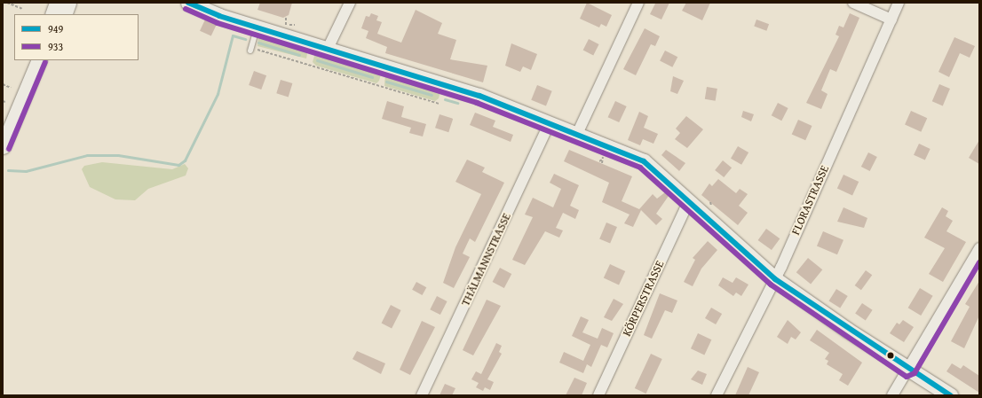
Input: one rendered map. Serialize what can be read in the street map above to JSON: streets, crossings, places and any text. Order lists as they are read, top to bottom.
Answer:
{
  "streets": {
    "street": ["FLORASTRASSE", "THÄLMANNSTRASSE", "KÖRPERSTRASSE"]
  },
  "lines": ["transit line 949", "transit line 933"],
  "legend": ["949", "933"]
}
